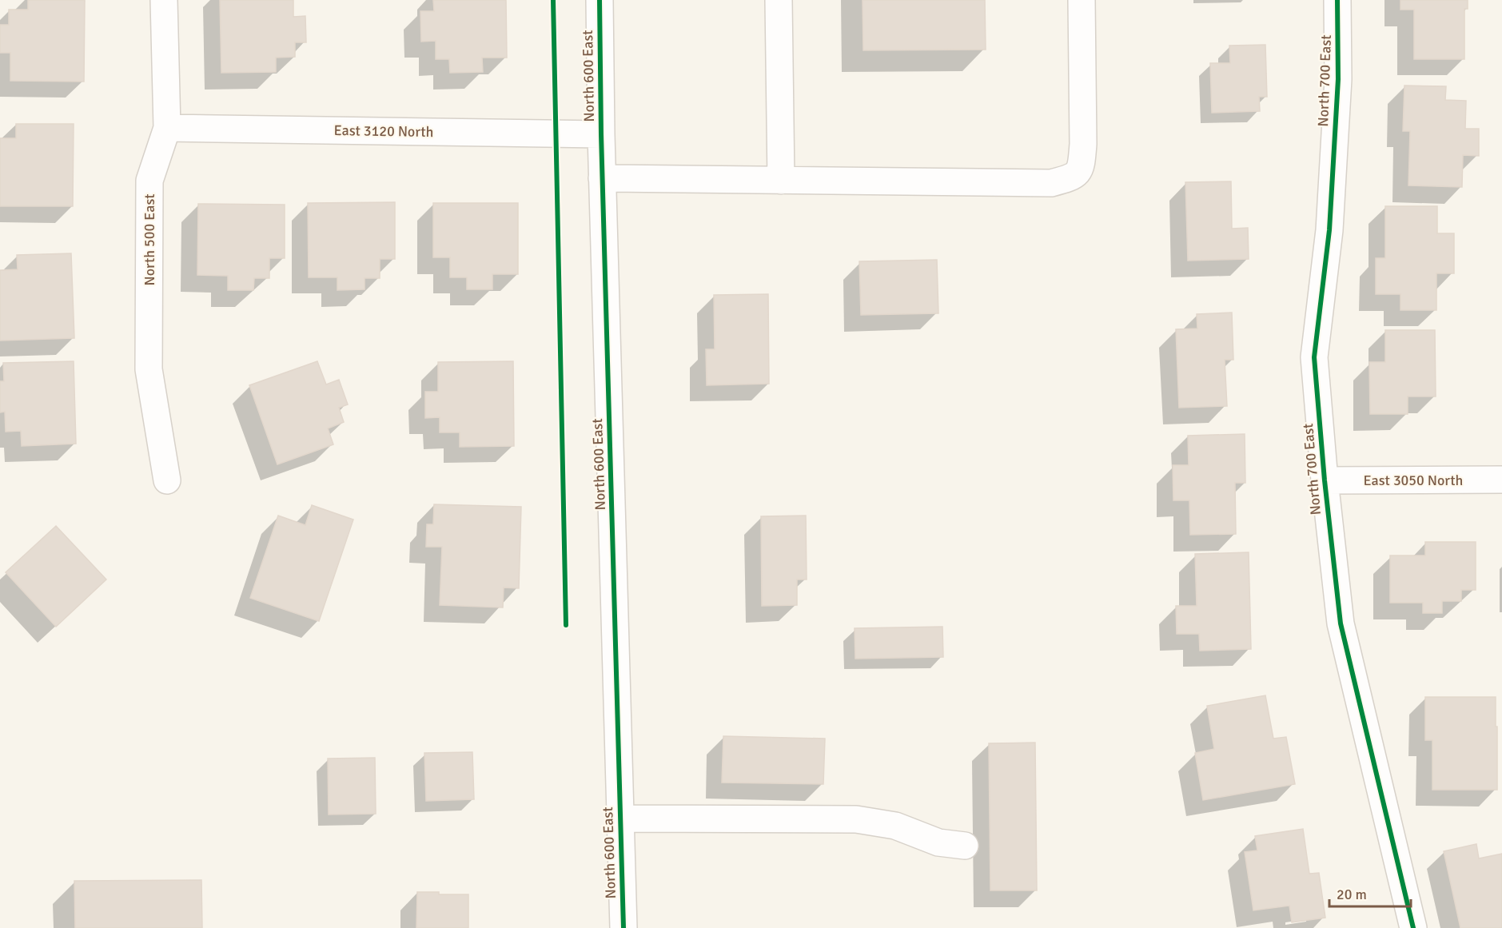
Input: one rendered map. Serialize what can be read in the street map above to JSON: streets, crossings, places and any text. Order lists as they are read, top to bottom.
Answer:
{
  "streets": {
    "street": [
      "North 600 East",
      "North 700 East",
      "East 3120 North",
      "North 500 East",
      "East 3050 North"
    ]
  },
  "crossings": [
    ["North 600 East", "East 3120 North"],
    ["North 700 East", "East 3050 North"],
    ["East 3120 North", "North 500 East"]
  ],
  "scale_bar": "20 m"
}
